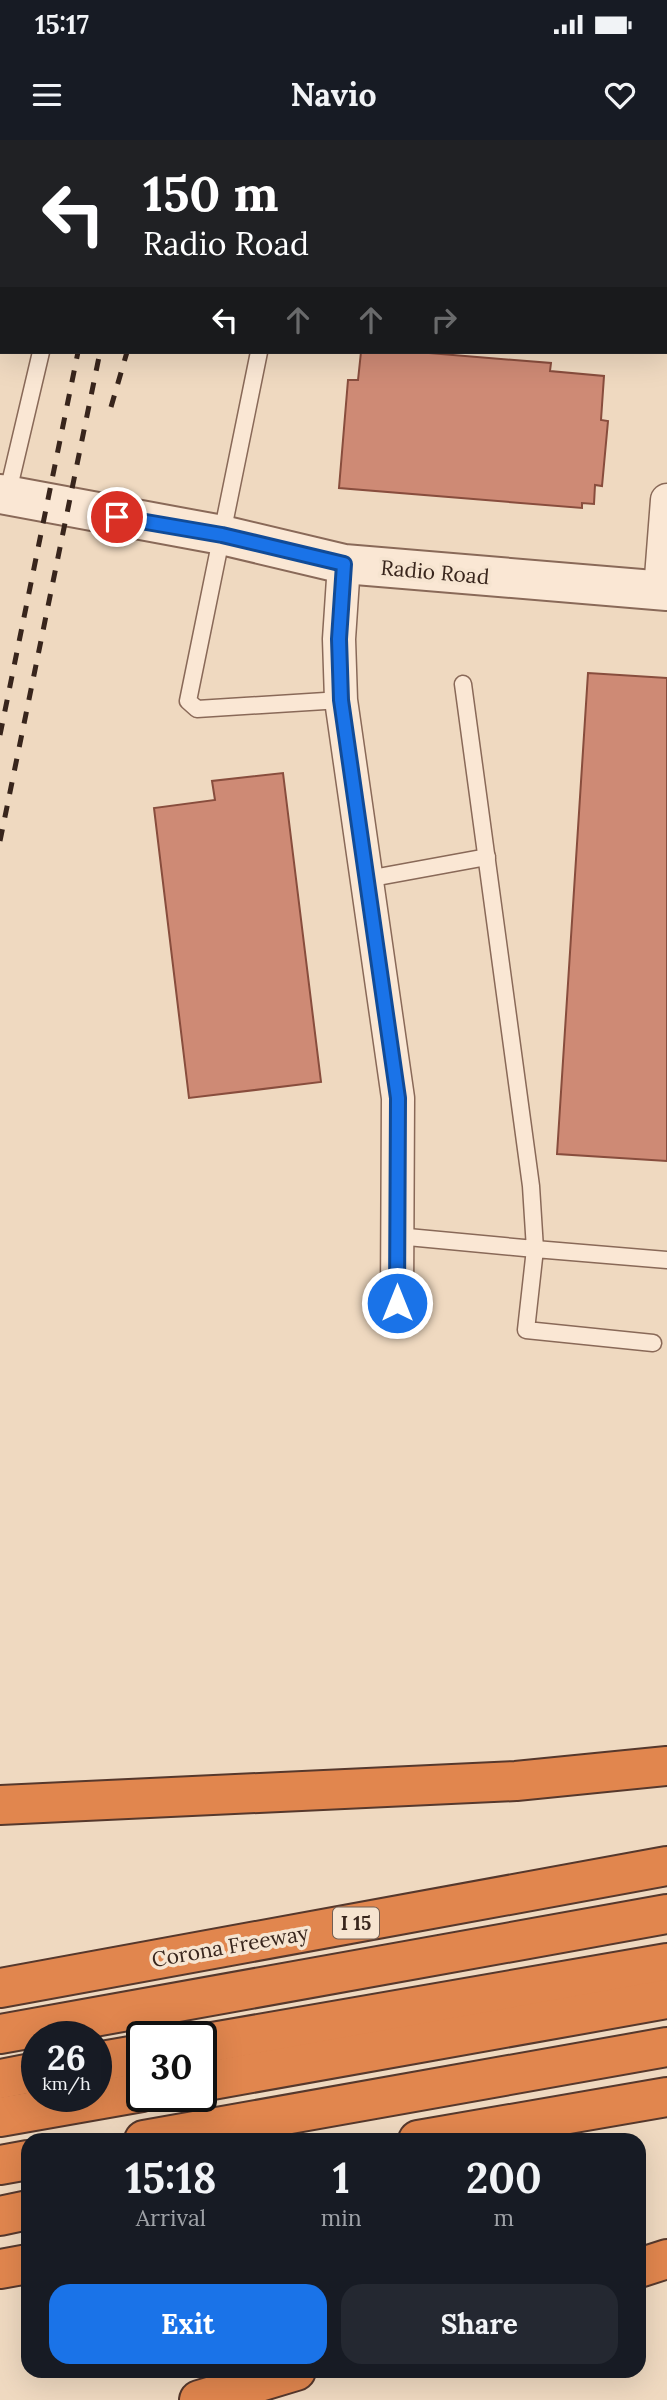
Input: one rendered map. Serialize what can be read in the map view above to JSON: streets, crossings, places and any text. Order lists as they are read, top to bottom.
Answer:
{
  "streets": {
    "highway": ["I 15", "Corona Freeway"],
    "street": ["Radio Road"]
  },
  "page": {
    "status": "15:17",
    "header": "Navio",
    "turn": ["150 m", "Radio Road"],
    "speed": "26 km/h",
    "limit": "30",
    "eta": [
      "15:18",
      "Arrival",
      "1",
      "min",
      "200",
      "m"
    ],
    "buttons": ["Exit", "Share"]
  }
}
